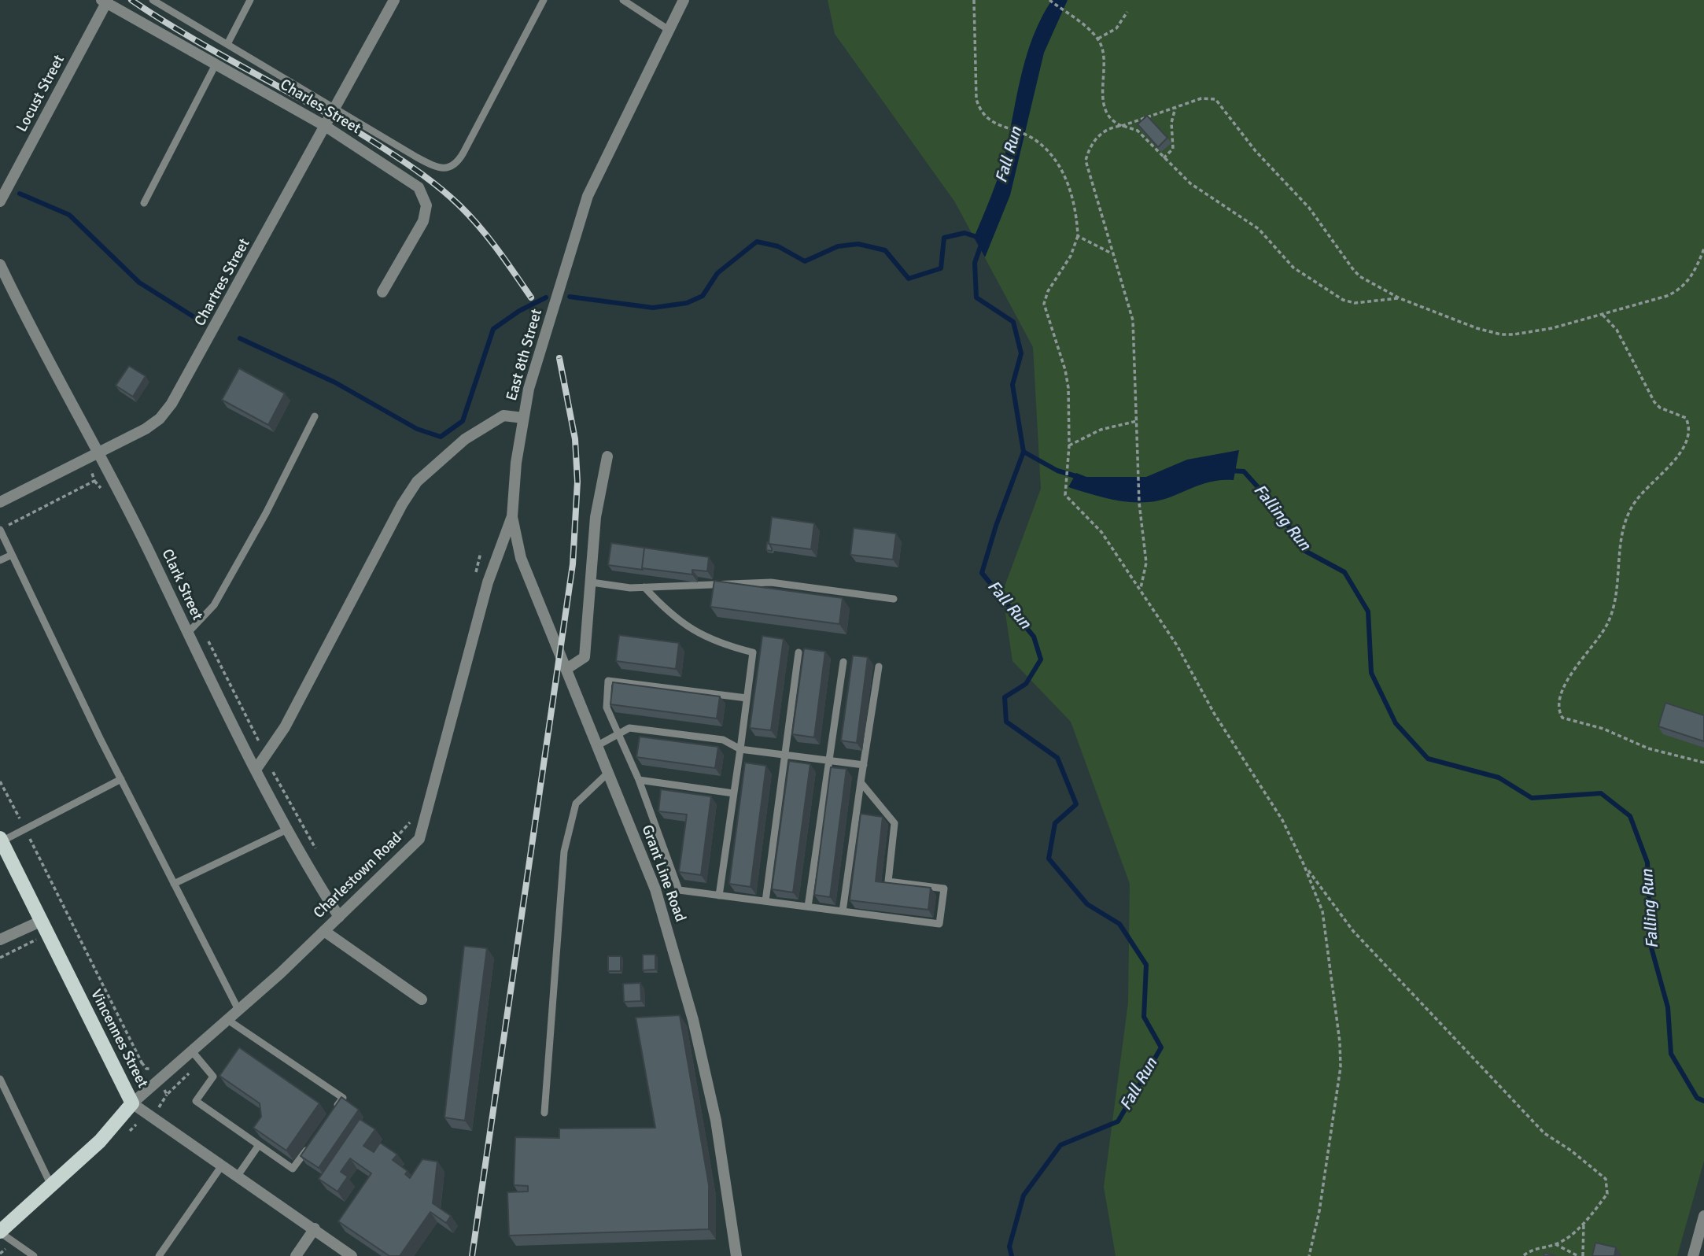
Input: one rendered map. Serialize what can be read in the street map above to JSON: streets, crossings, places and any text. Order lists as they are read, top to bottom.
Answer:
{
  "streets": {
    "main road": ["Charlestown Road", "Vincennes Street"],
    "street": [
      "Locust Street",
      "Charles Street",
      "Chartres Street",
      "East 8th Street",
      "Clark Street",
      "Grant Line Road"
    ]
  },
  "crossings": [
    ["Locust Street", "Charles Street"],
    ["Charles Street", "Chartres Street"],
    ["Chartres Street", "Clark Street"],
    ["East 8th Street", "Clark Street"],
    ["East 8th Street", "Charlestown Road"],
    ["Clark Street", "Charlestown Road"],
    ["Grant Line Road", "Charlestown Road"],
    ["Charlestown Road", "Vincennes Street"]
  ],
  "water": ["Fall Run", "Falling Run"]
}
